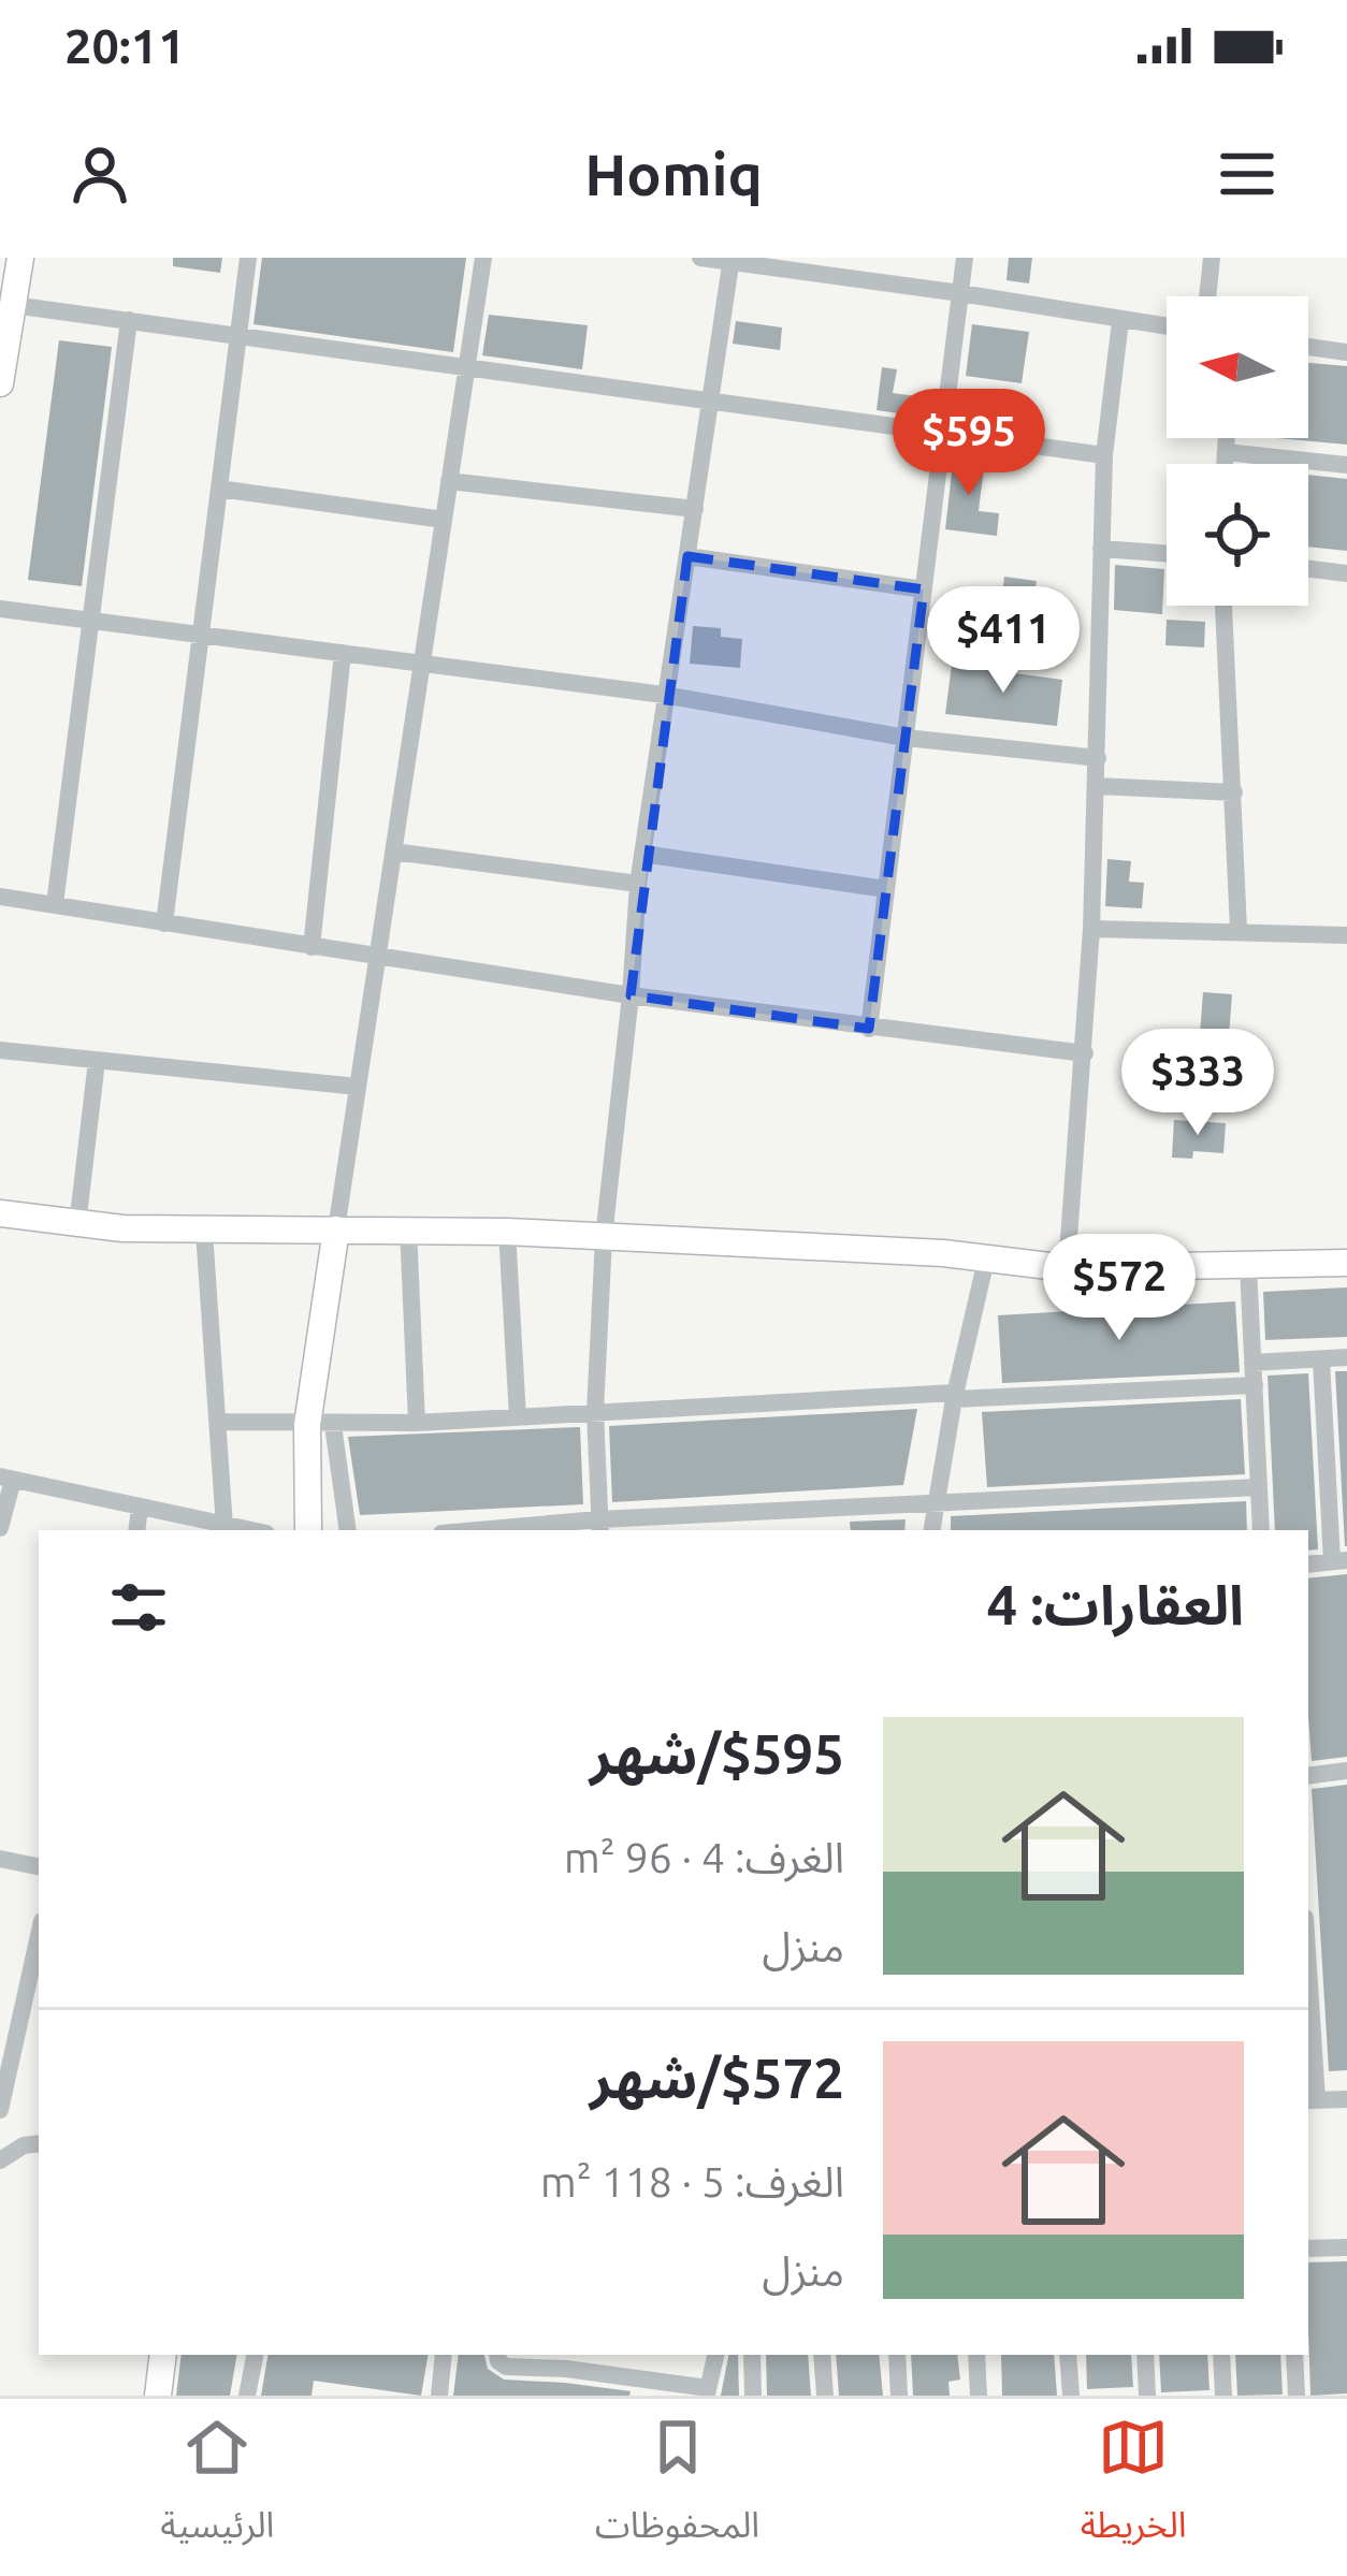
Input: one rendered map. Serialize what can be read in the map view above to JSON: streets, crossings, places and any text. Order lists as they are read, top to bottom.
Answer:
{
  "north": "left",
  "page": {
    "status": "20:11",
    "header": "Homiq",
    "price": [
      "$595",
      "$411",
      "$333",
      "$572"
    ],
    "heading": "العقارات: 4",
    "list": [
      {
        "name": "$595/شهر",
        "note": "الغرف: 4 · 96 m² · منزل"
      },
      {
        "name": "$572/شهر",
        "note": "الغرف: 5 · 118 m² · منزل"
      }
    ],
    "tabs": ["الخريطة", "المحفوظات", "الرئيسية"]
  }
}
